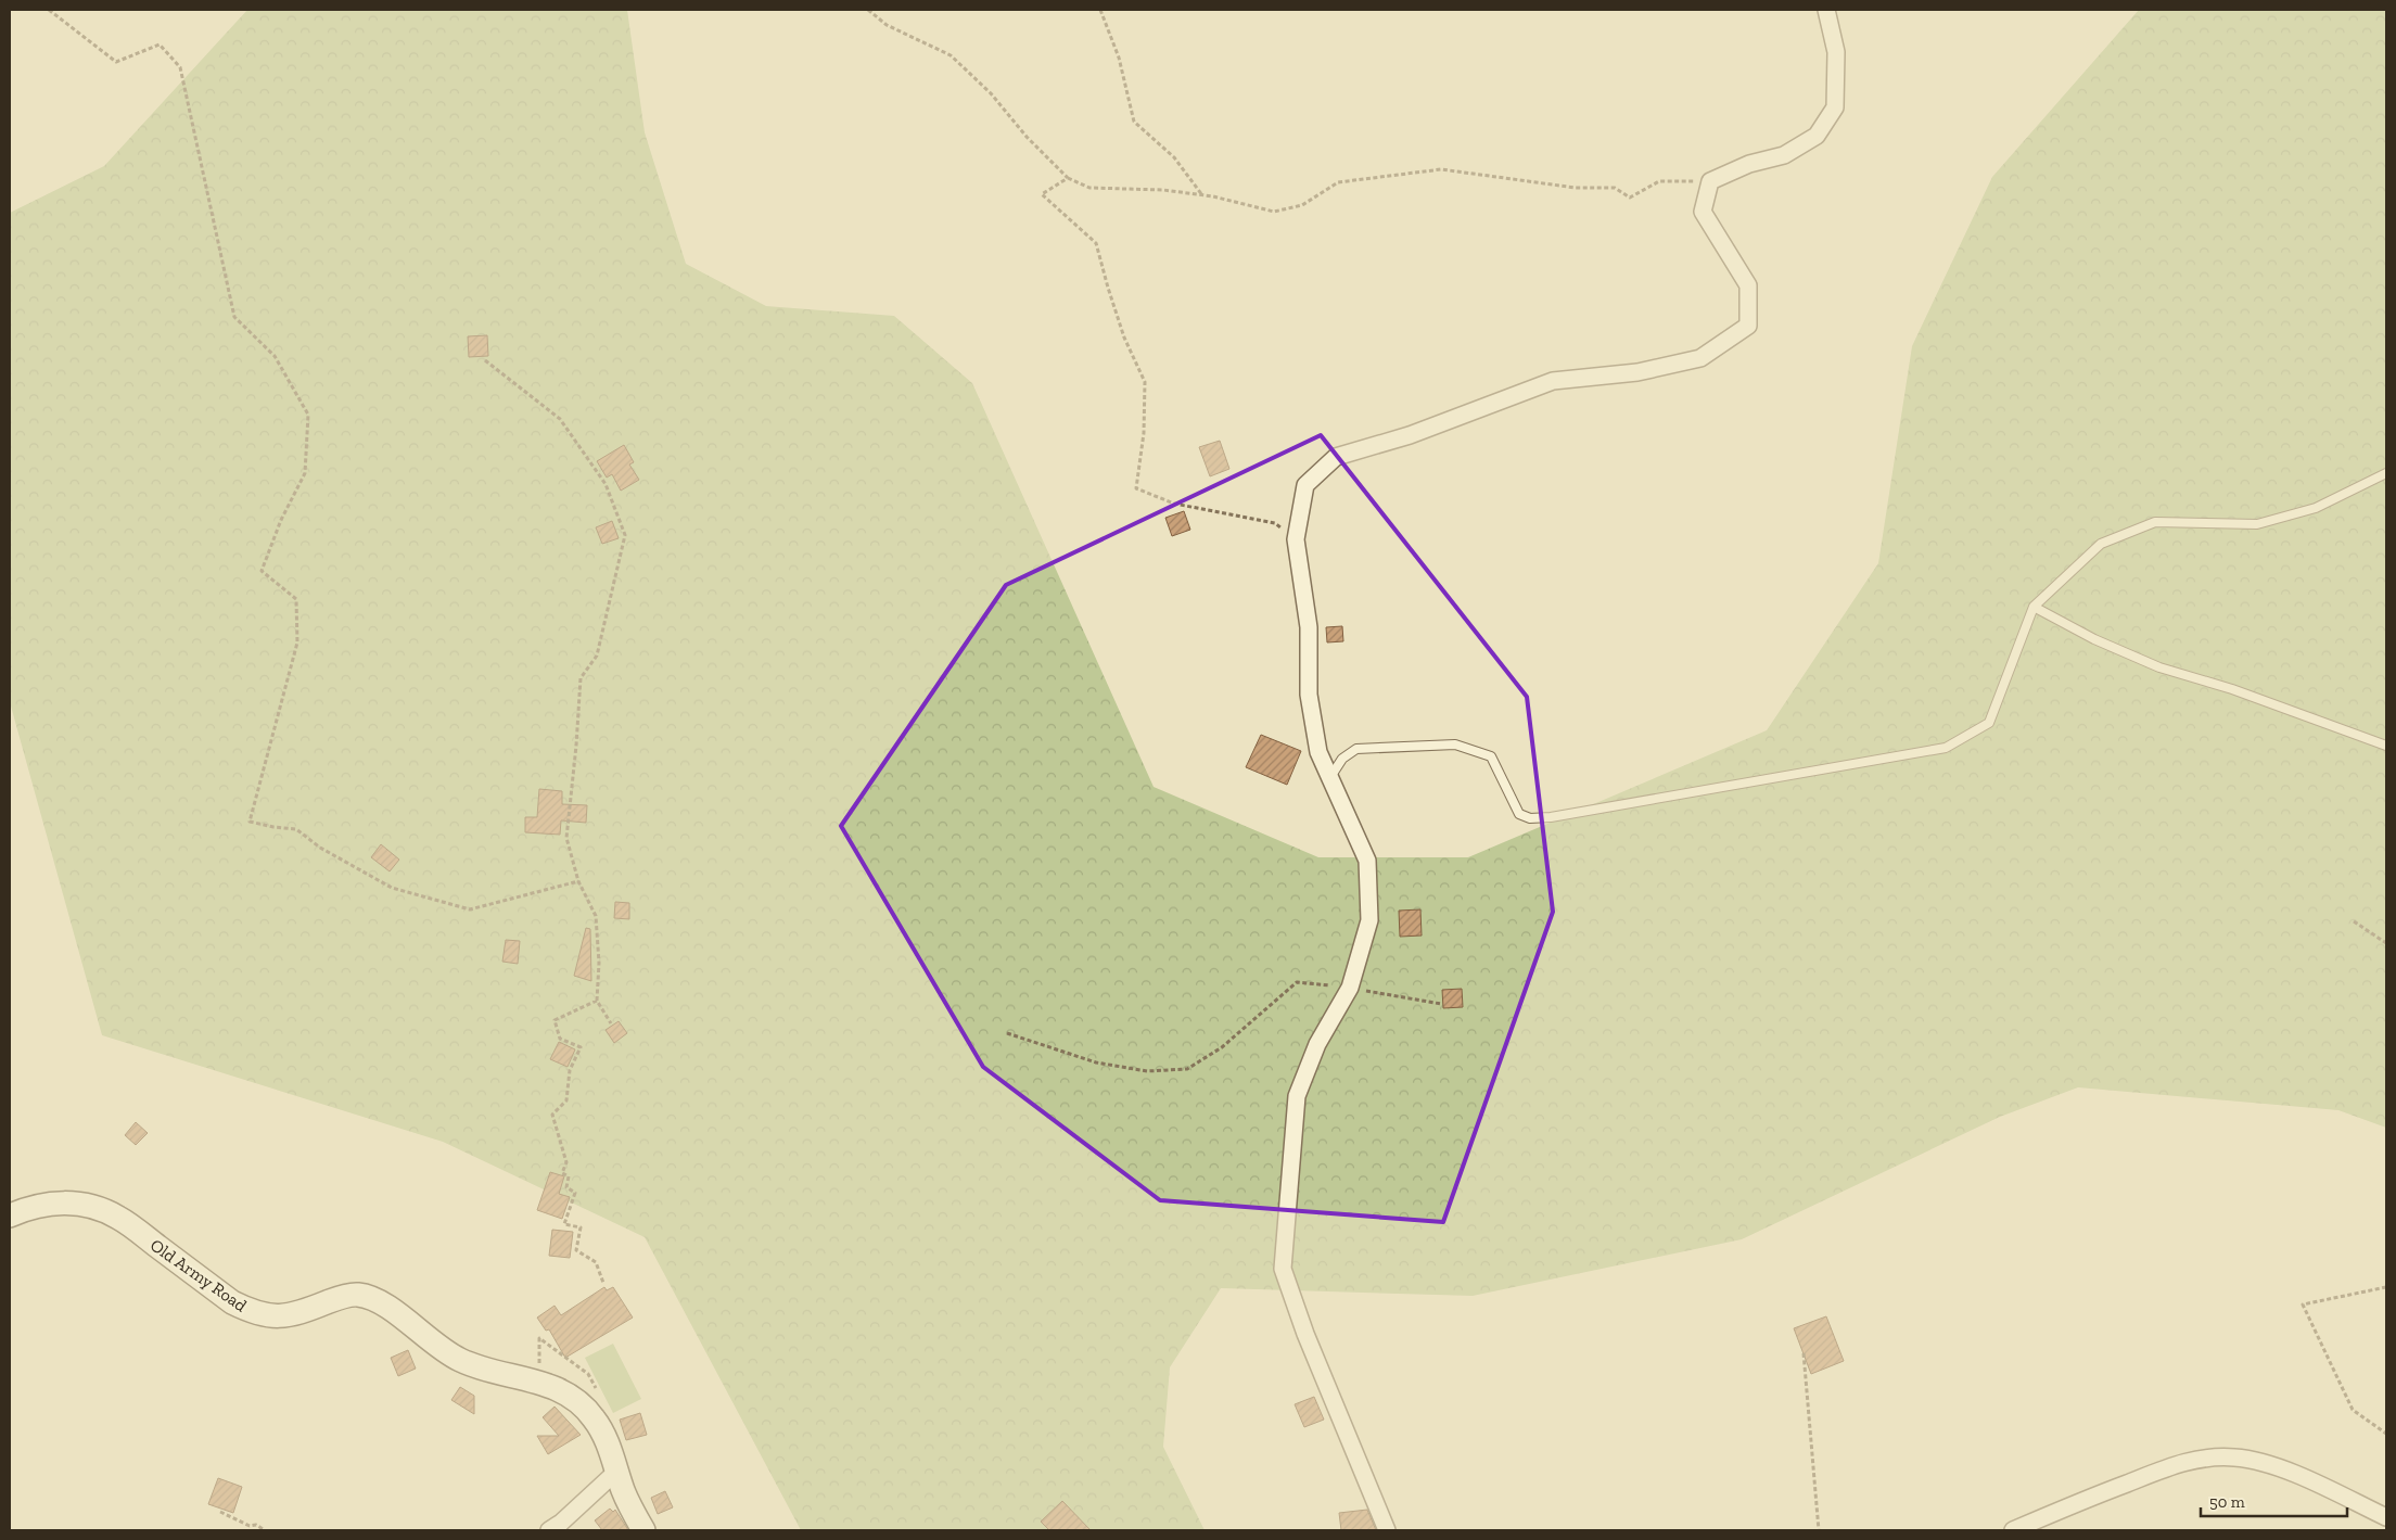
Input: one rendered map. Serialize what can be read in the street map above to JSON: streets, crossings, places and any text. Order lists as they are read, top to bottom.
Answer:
{
  "streets": {
    "street": ["Old Army Road"]
  },
  "scale_bar": "50 m"
}
